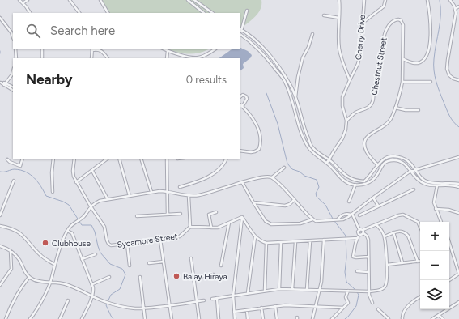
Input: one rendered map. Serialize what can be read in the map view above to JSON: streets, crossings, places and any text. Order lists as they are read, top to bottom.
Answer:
{
  "streets": {
    "street": ["Cherry Drive", "Chestnut Street", "Sycamore Street"]
  },
  "crossings": [
    ["Cherry Drive", "Chestnut Street"]
  ],
  "places": ["Clubhouse", "Balay Hiraya"],
  "page": {
    "search": "Search here",
    "heading": ["Nearby", "0 results"],
    "map_buttons": ["+", "−"]
  }
}
